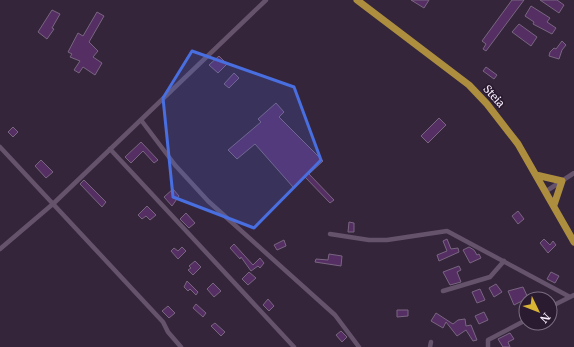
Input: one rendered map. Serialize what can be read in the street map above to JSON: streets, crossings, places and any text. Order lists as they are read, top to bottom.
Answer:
{
  "streets": {
    "main road": ["Steia"]
  },
  "north": "bottom right"
}
